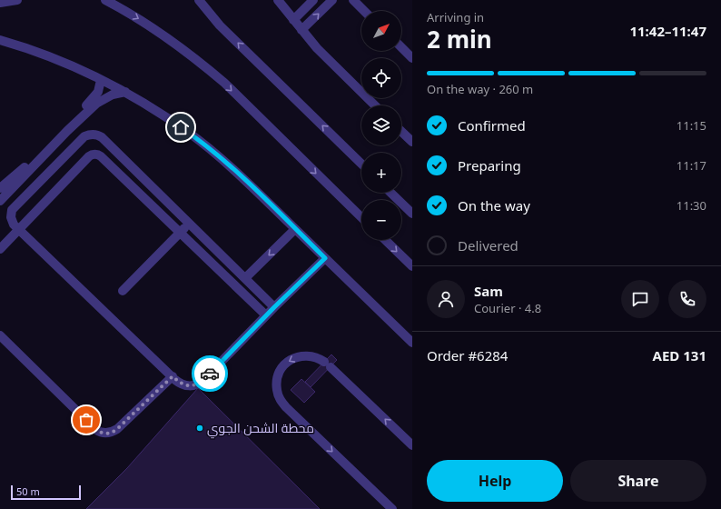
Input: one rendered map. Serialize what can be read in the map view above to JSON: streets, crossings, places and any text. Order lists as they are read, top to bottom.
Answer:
{
  "places": ["محطة الشحن الجوي"],
  "scale_bar": "50 m",
  "north": "top right",
  "page": {
    "heading": ["2 min", "Arriving in", "11:42–11:47"],
    "panel": [
      "Sam",
      "Courier · 4.8",
      "Order #6284",
      "AED 131"
    ],
    "map_buttons": ["+", "−"],
    "bar": "On the way · 260 m",
    "list": [
      ["Confirmed", "11:15"],
      ["Preparing", "11:17"],
      ["On the way", "11:30"],
      "Delivered"
    ],
    "buttons": ["Help", "Share"],
    "scale": "50 m"
  }
}
